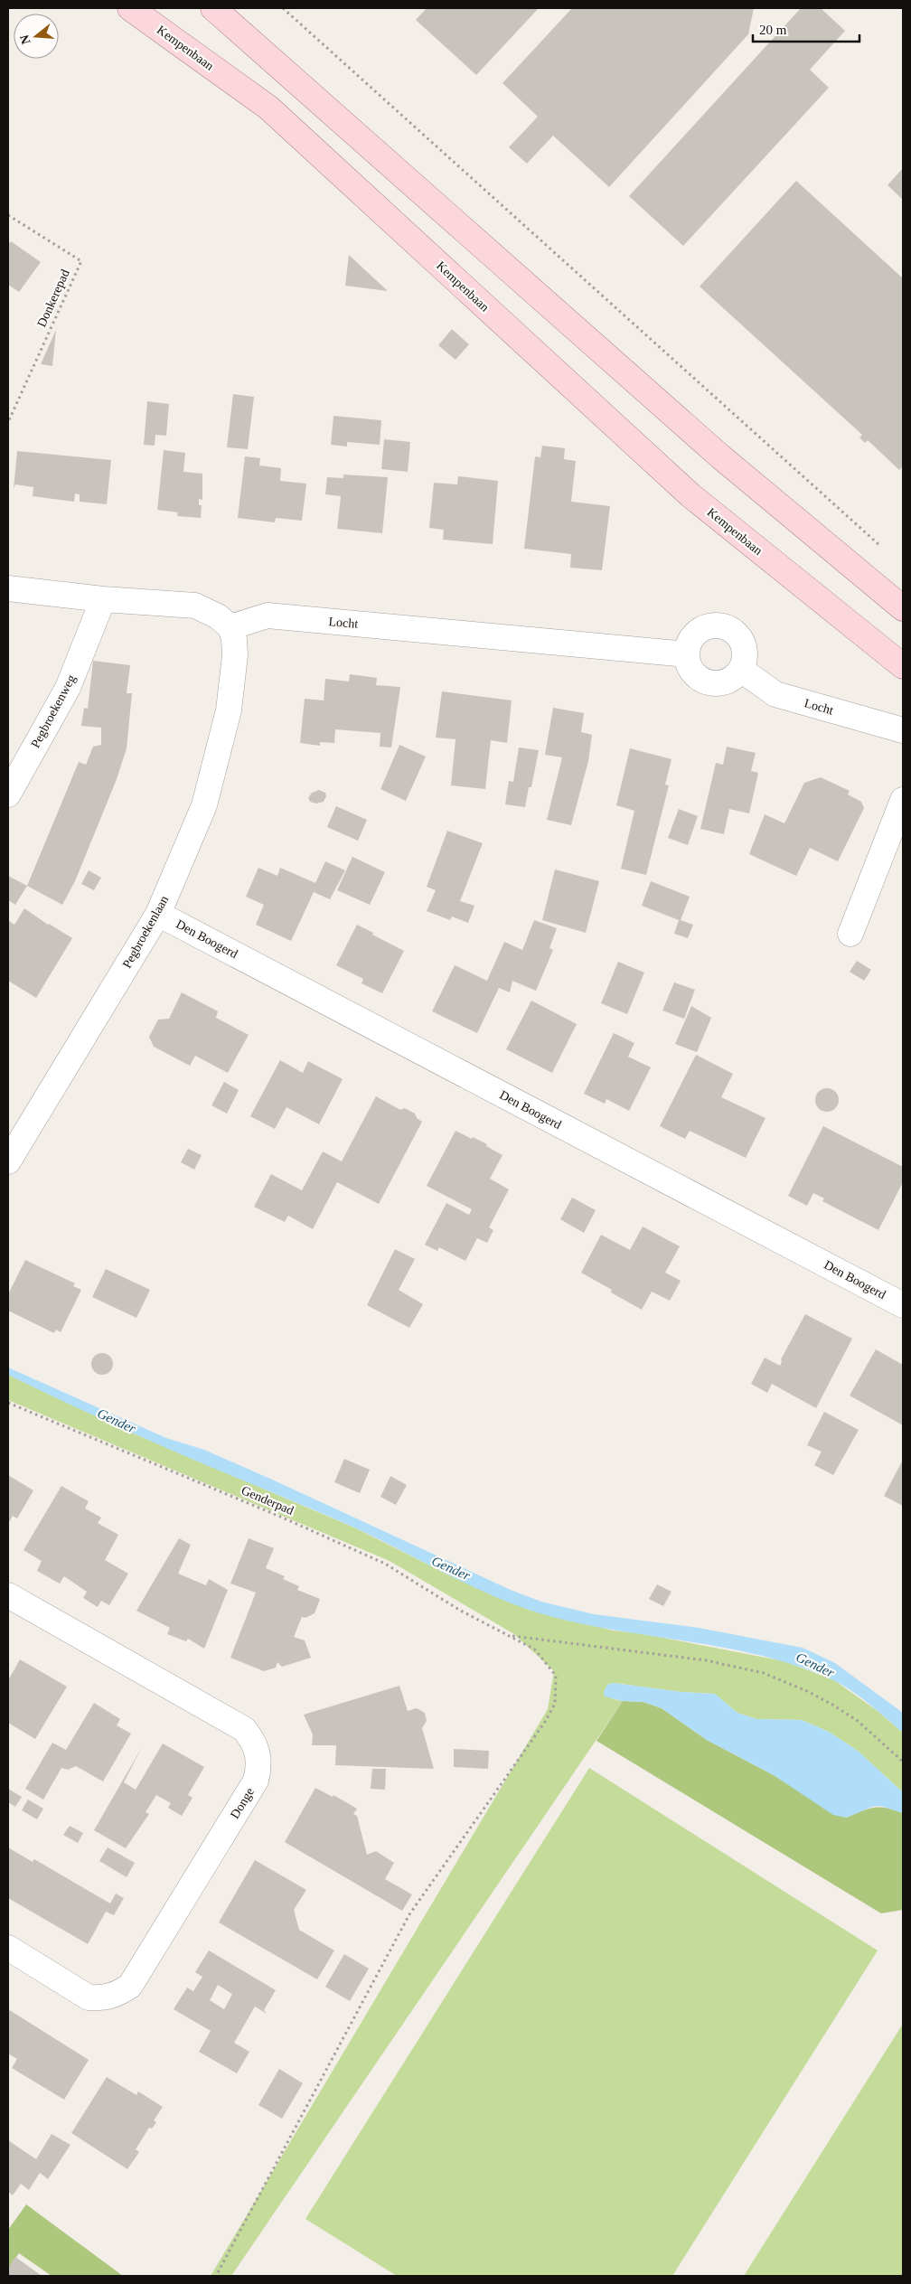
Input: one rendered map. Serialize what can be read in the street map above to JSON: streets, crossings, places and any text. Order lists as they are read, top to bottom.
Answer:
{
  "streets": {
    "main road": ["Kempenbaan"],
    "street": [
      "Locht",
      "Pegbroekenweg",
      "Pegbroekenlaan",
      "Den Boogerd",
      "Donge"
    ],
    "path": ["Donkerepad", "Genderpad"]
  },
  "crossings": [
    ["Locht", "Pegbroekenlaan"],
    ["Pegbroekenlaan", "Den Boogerd"]
  ],
  "water": ["Gender"],
  "scale_bar": "20 m",
  "north": "left"
}
